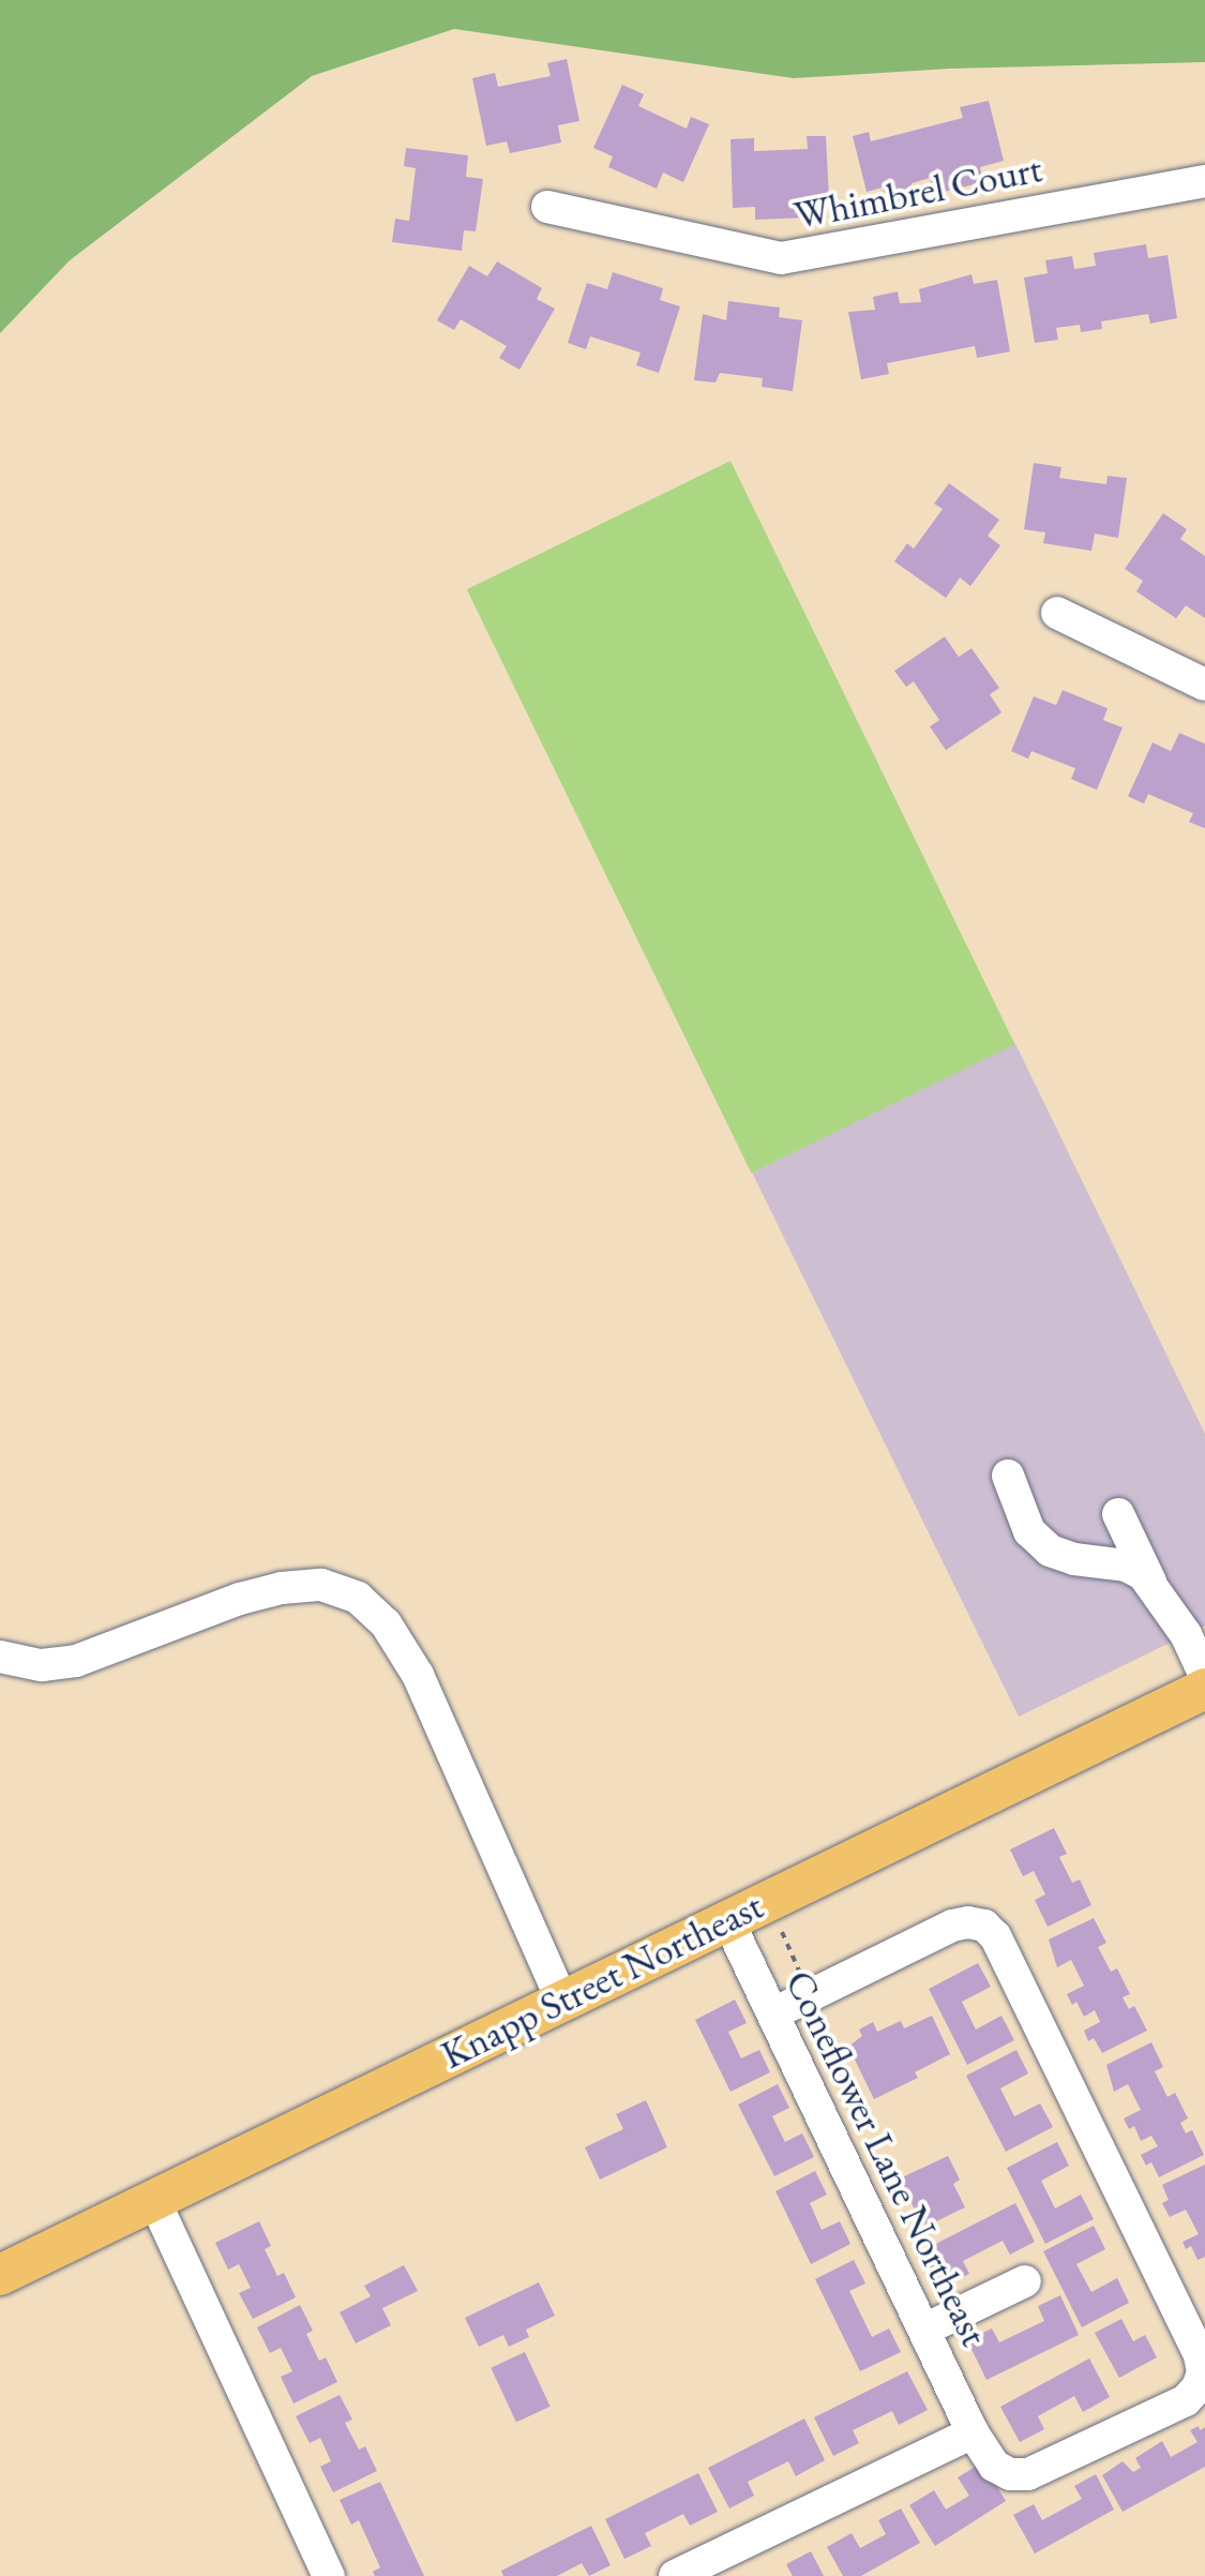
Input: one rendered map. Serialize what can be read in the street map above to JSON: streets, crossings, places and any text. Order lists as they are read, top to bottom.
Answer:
{
  "streets": {
    "main road": ["Knapp Street Northeast"],
    "street": ["Whimbrel Court", "Coneflower Lane Northeast"]
  },
  "crossings": [
    ["Knapp Street Northeast", "Coneflower Lane Northeast"]
  ]
}
